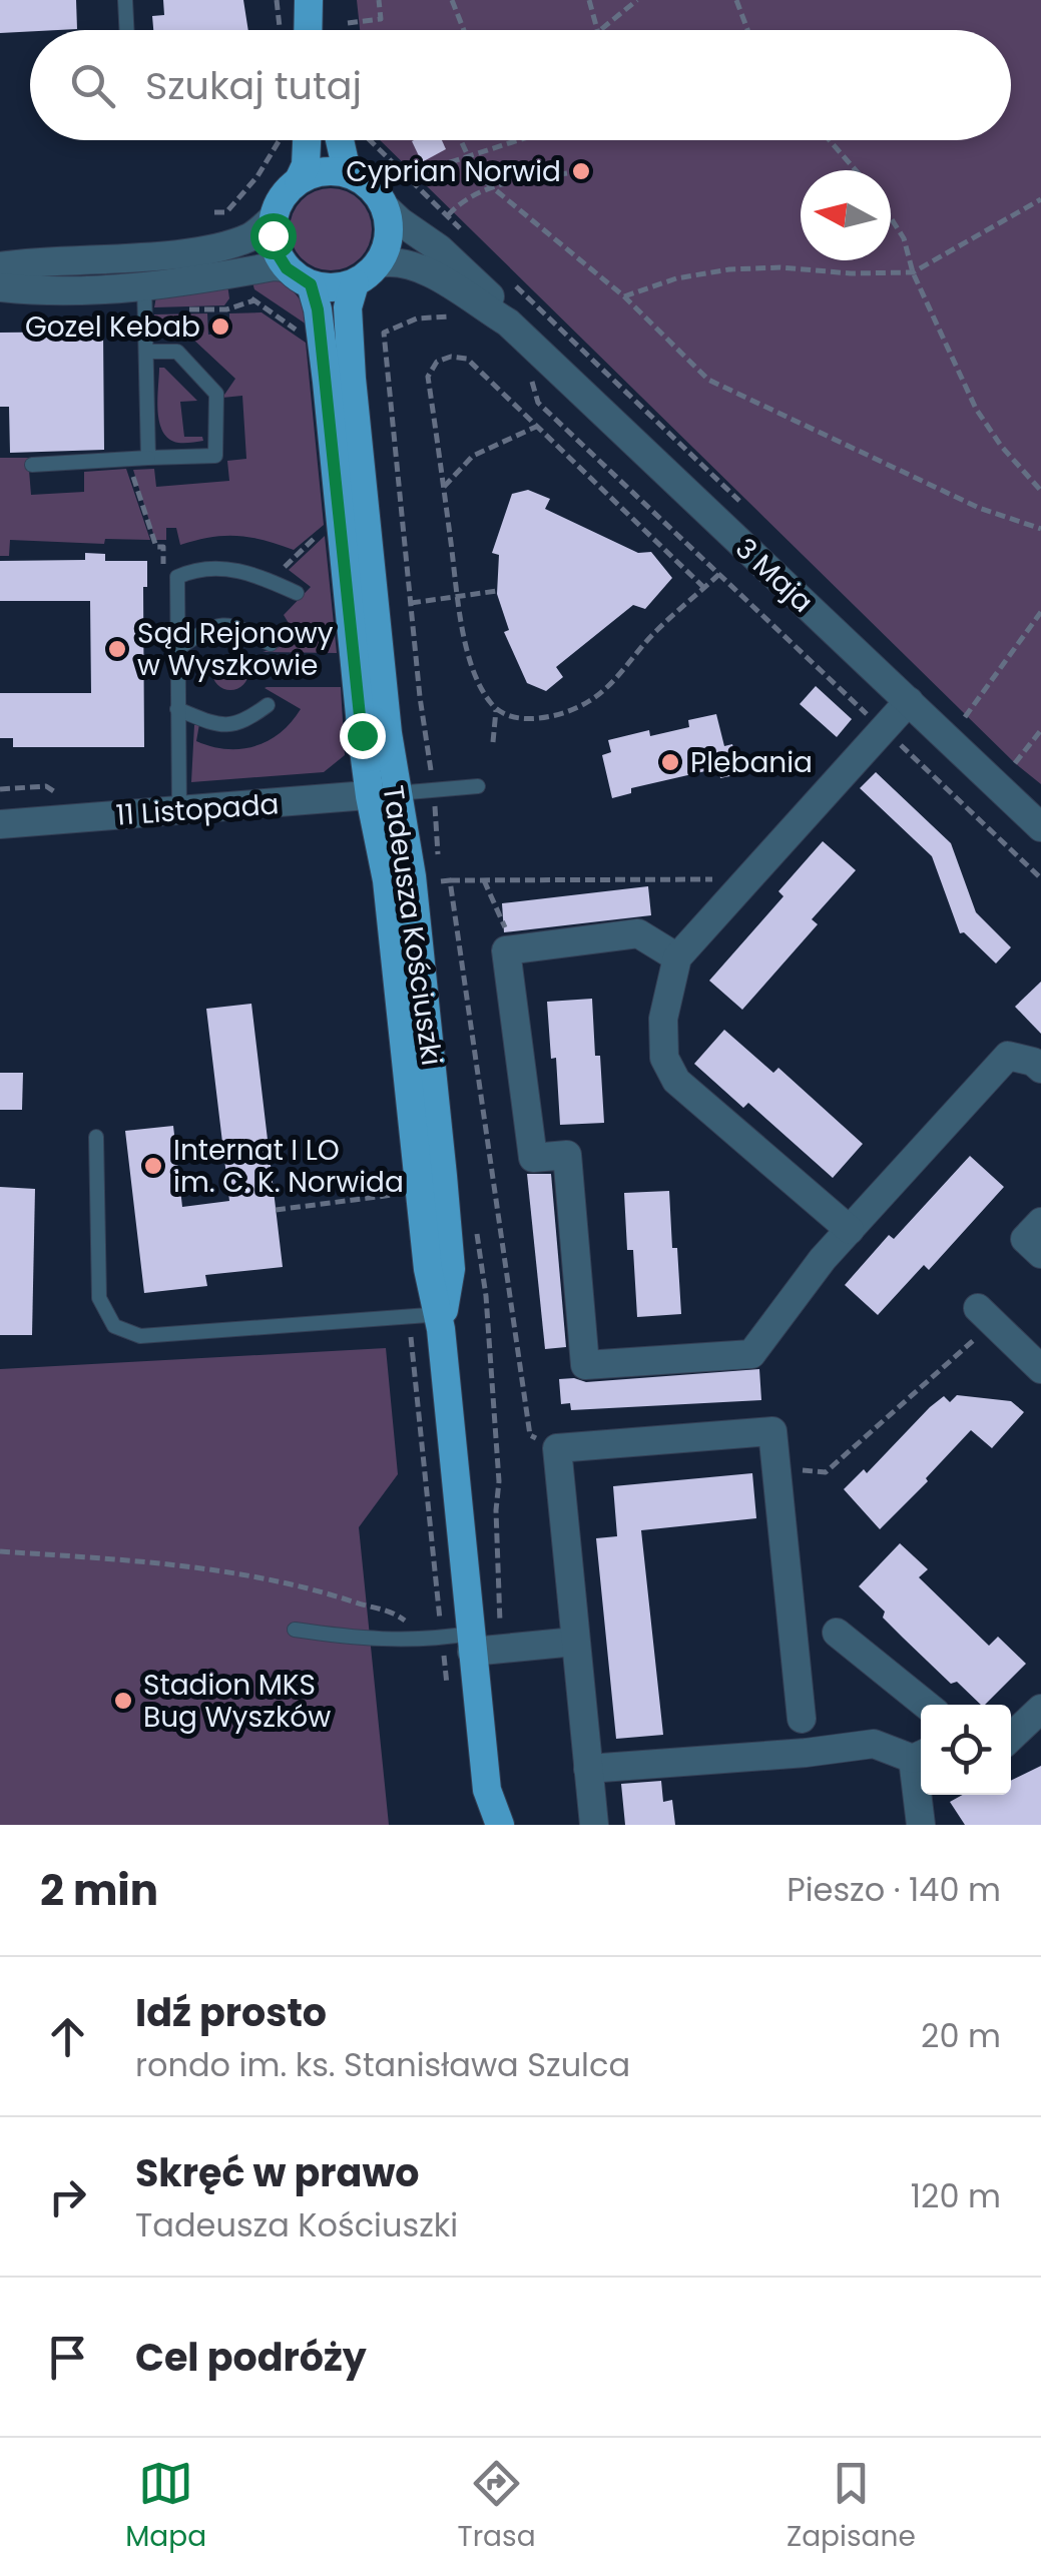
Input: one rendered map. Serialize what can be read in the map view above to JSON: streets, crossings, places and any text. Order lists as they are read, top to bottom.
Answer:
{
  "streets": {
    "main road": ["Tadeusza Kościuszki"],
    "street": ["3 Maja", "11 Listopada"]
  },
  "crossings": [
    ["3 Maja", "Tadeusza Kościuszki"],
    ["11 Listopada", "Tadeusza Kościuszki"]
  ],
  "places": [
    "Cyprian Norwid",
    "Gozel Kebab",
    "Sąd Rejonowy w Wyszkowie",
    "Plebania",
    "Internat I LO im. C. K. Norwida",
    "Stadion MKS Bug Wyszków"
  ],
  "north": "left",
  "page": {
    "search": "Szukaj tutaj",
    "heading": ["2 min", "Pieszo · 140 m"],
    "list": [
      ["Idź prosto", "rondo im. ks. Stanisława Szulca", "20 m"],
      ["Skręć w prawo", "Tadeusza Kościuszki", "120 m"],
      "Cel podróży"
    ],
    "nav": ["Mapa", "Trasa", "Zapisane"]
  }
}
